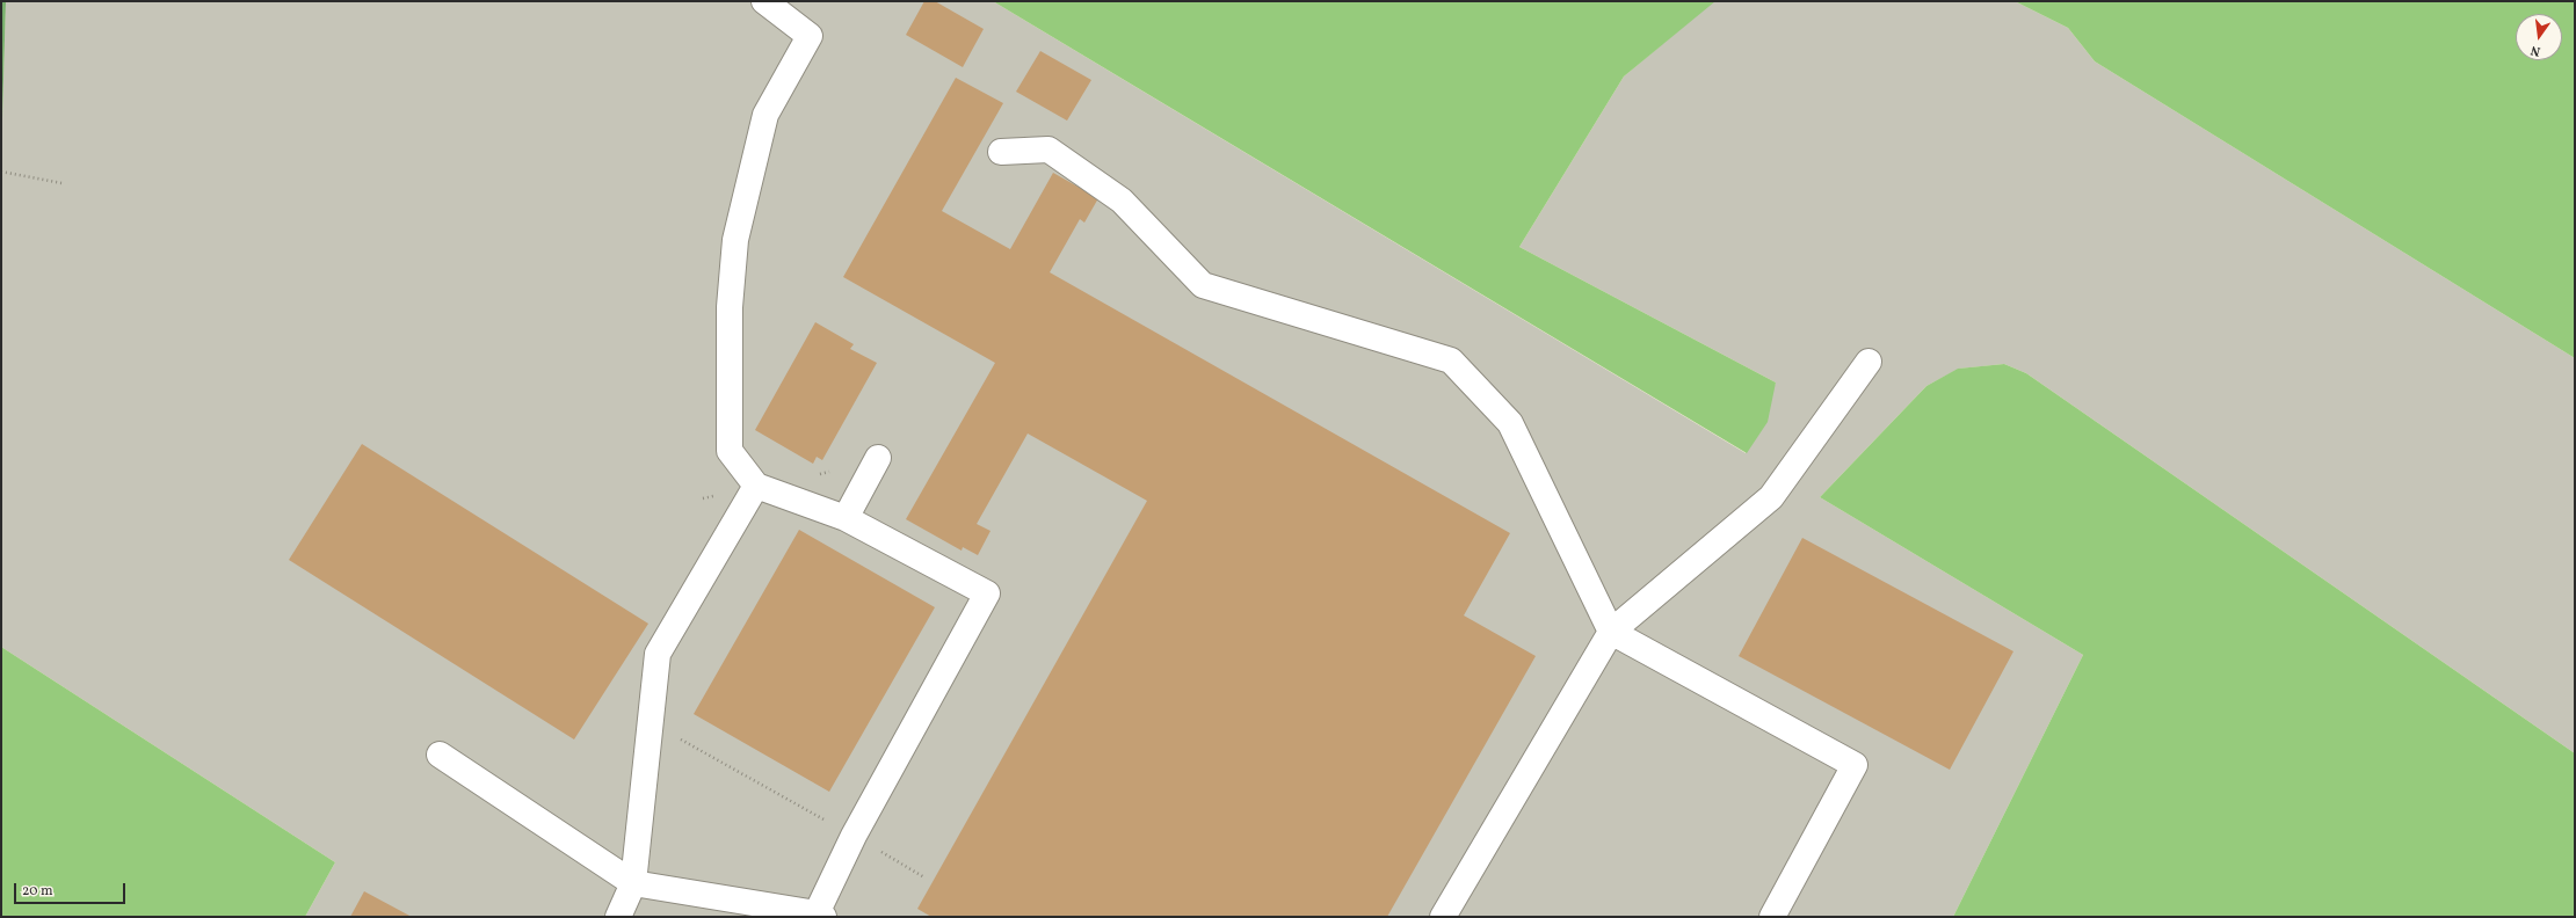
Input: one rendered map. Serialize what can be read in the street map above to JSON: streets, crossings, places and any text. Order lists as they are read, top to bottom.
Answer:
{
  "scale_bar": "20 m",
  "north": "bottom"
}
